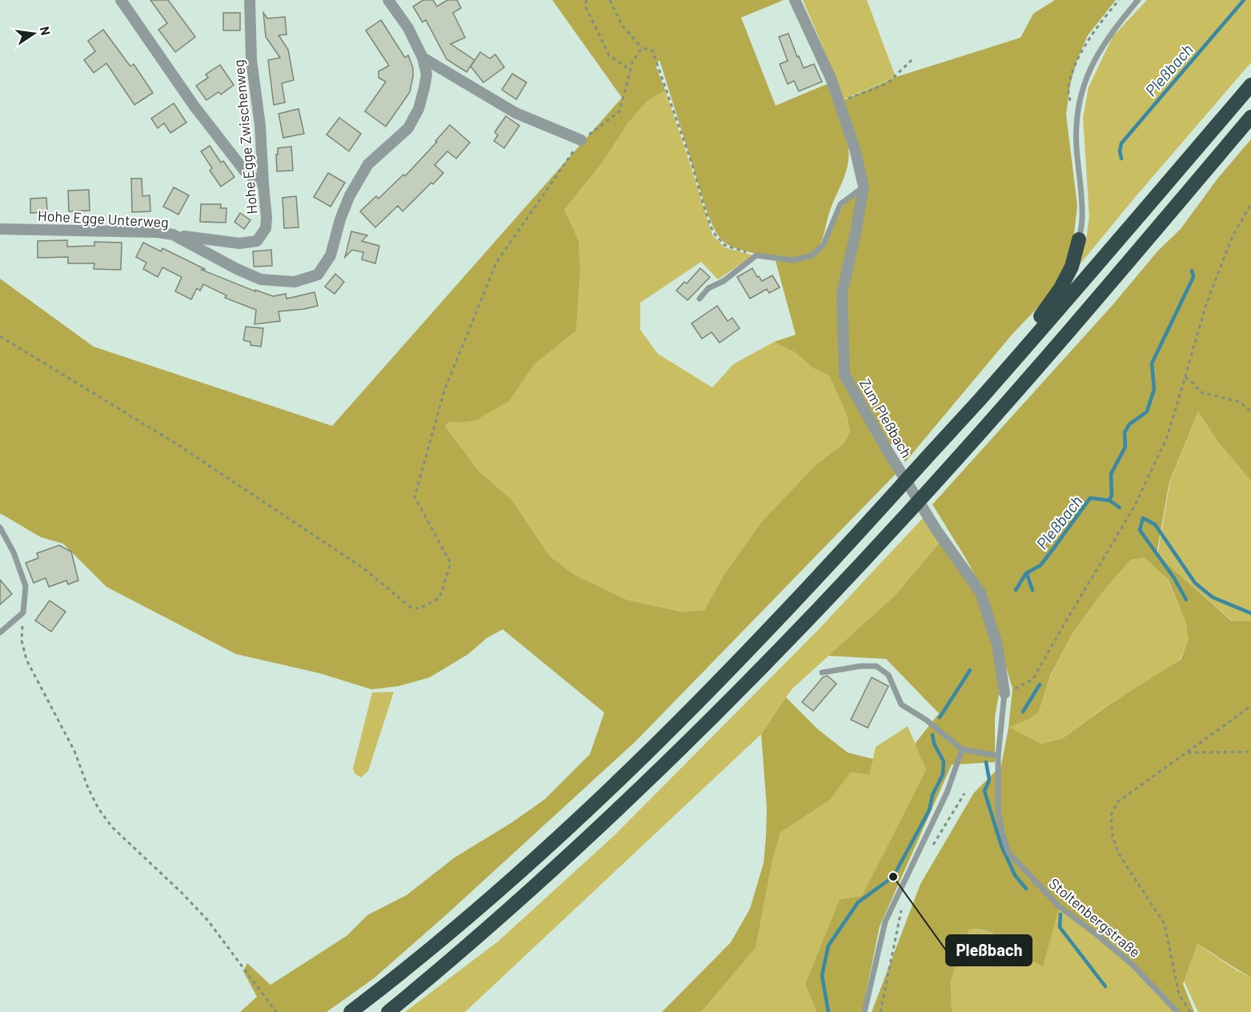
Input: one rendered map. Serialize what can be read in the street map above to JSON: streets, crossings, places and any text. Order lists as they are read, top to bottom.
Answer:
{
  "streets": {
    "street": ["Hohe Egge Zwischenweg", "Hohe Egge Unterweg", "Zum Pleßbach"],
    "lane": ["Stoltenbergstraße"]
  },
  "crossings": [
    ["Hohe Egge Zwischenweg", "Hohe Egge Unterweg"],
    ["Zum Pleßbach", "Stoltenbergstraße"]
  ],
  "water": ["Pleßbach"],
  "places": ["Pleßbach"],
  "north": "right"
}
